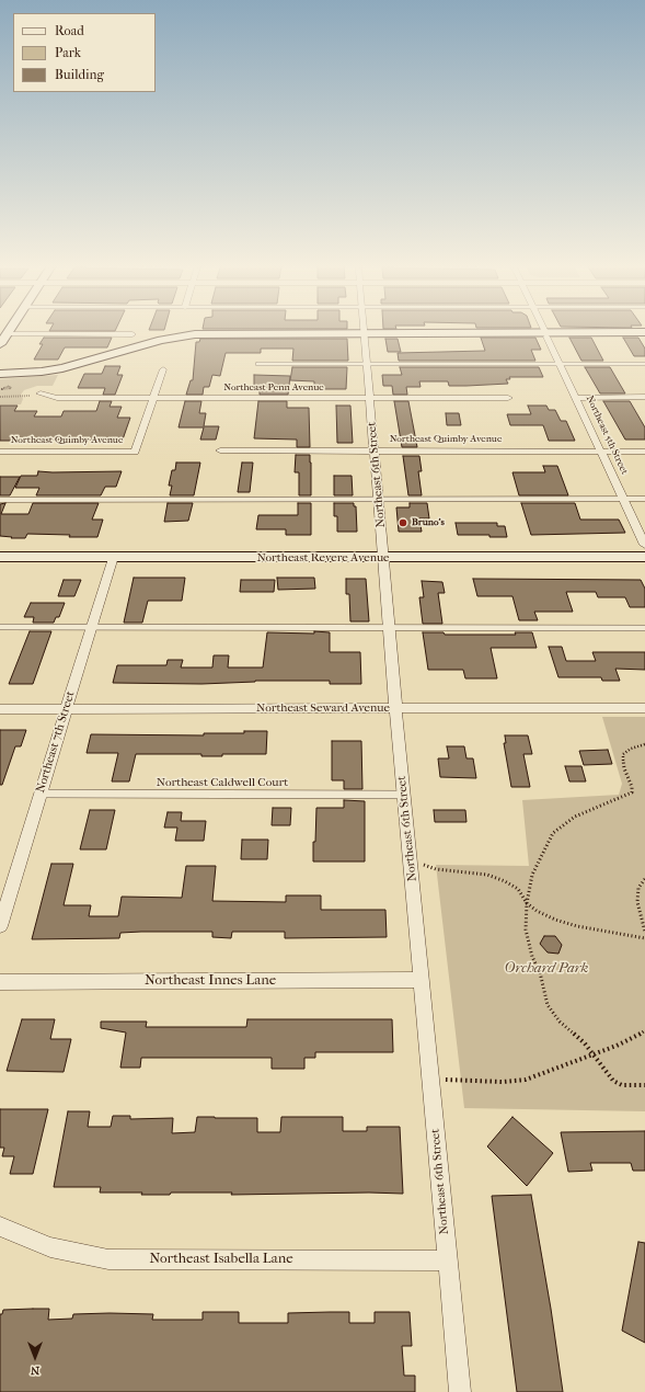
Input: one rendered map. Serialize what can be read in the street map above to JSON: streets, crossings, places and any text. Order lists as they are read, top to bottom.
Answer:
{
  "streets": {
    "main road": ["Northeast Revere Avenue"],
    "street": [
      "Northeast Penn Avenue",
      "Northeast 5th Street",
      "Northeast Quimby Avenue",
      "Northeast 6th Street",
      "Northeast Seward Avenue",
      "Northeast 7th Street",
      "Northeast Innes Lane",
      "Northeast Isabella Lane"
    ],
    "lane": ["Northeast Caldwell Court"]
  },
  "crossings": [
    ["Northeast Penn Avenue", "Northeast Quimby Avenue"],
    ["Northeast Penn Avenue", "Northeast 6th Street"],
    ["Northeast 5th Street", "Northeast Quimby Avenue"],
    ["Northeast Quimby Avenue", "Northeast 6th Street"],
    ["Northeast 6th Street", "Northeast Revere Avenue"],
    ["Northeast 6th Street", "Northeast Seward Avenue"],
    ["Northeast 6th Street", "Northeast Caldwell Court"],
    ["Northeast 6th Street", "Northeast Innes Lane"],
    ["Northeast 6th Street", "Northeast Isabella Lane"],
    ["Northeast Revere Avenue", "Northeast 7th Street"],
    ["Northeast Seward Avenue", "Northeast 7th Street"],
    ["Northeast 7th Street", "Northeast Caldwell Court"]
  ],
  "parks": ["Orchard Park"],
  "places": ["Bruno's"],
  "legend": ["Road", "Park", "Building"],
  "north": "bottom"
}
